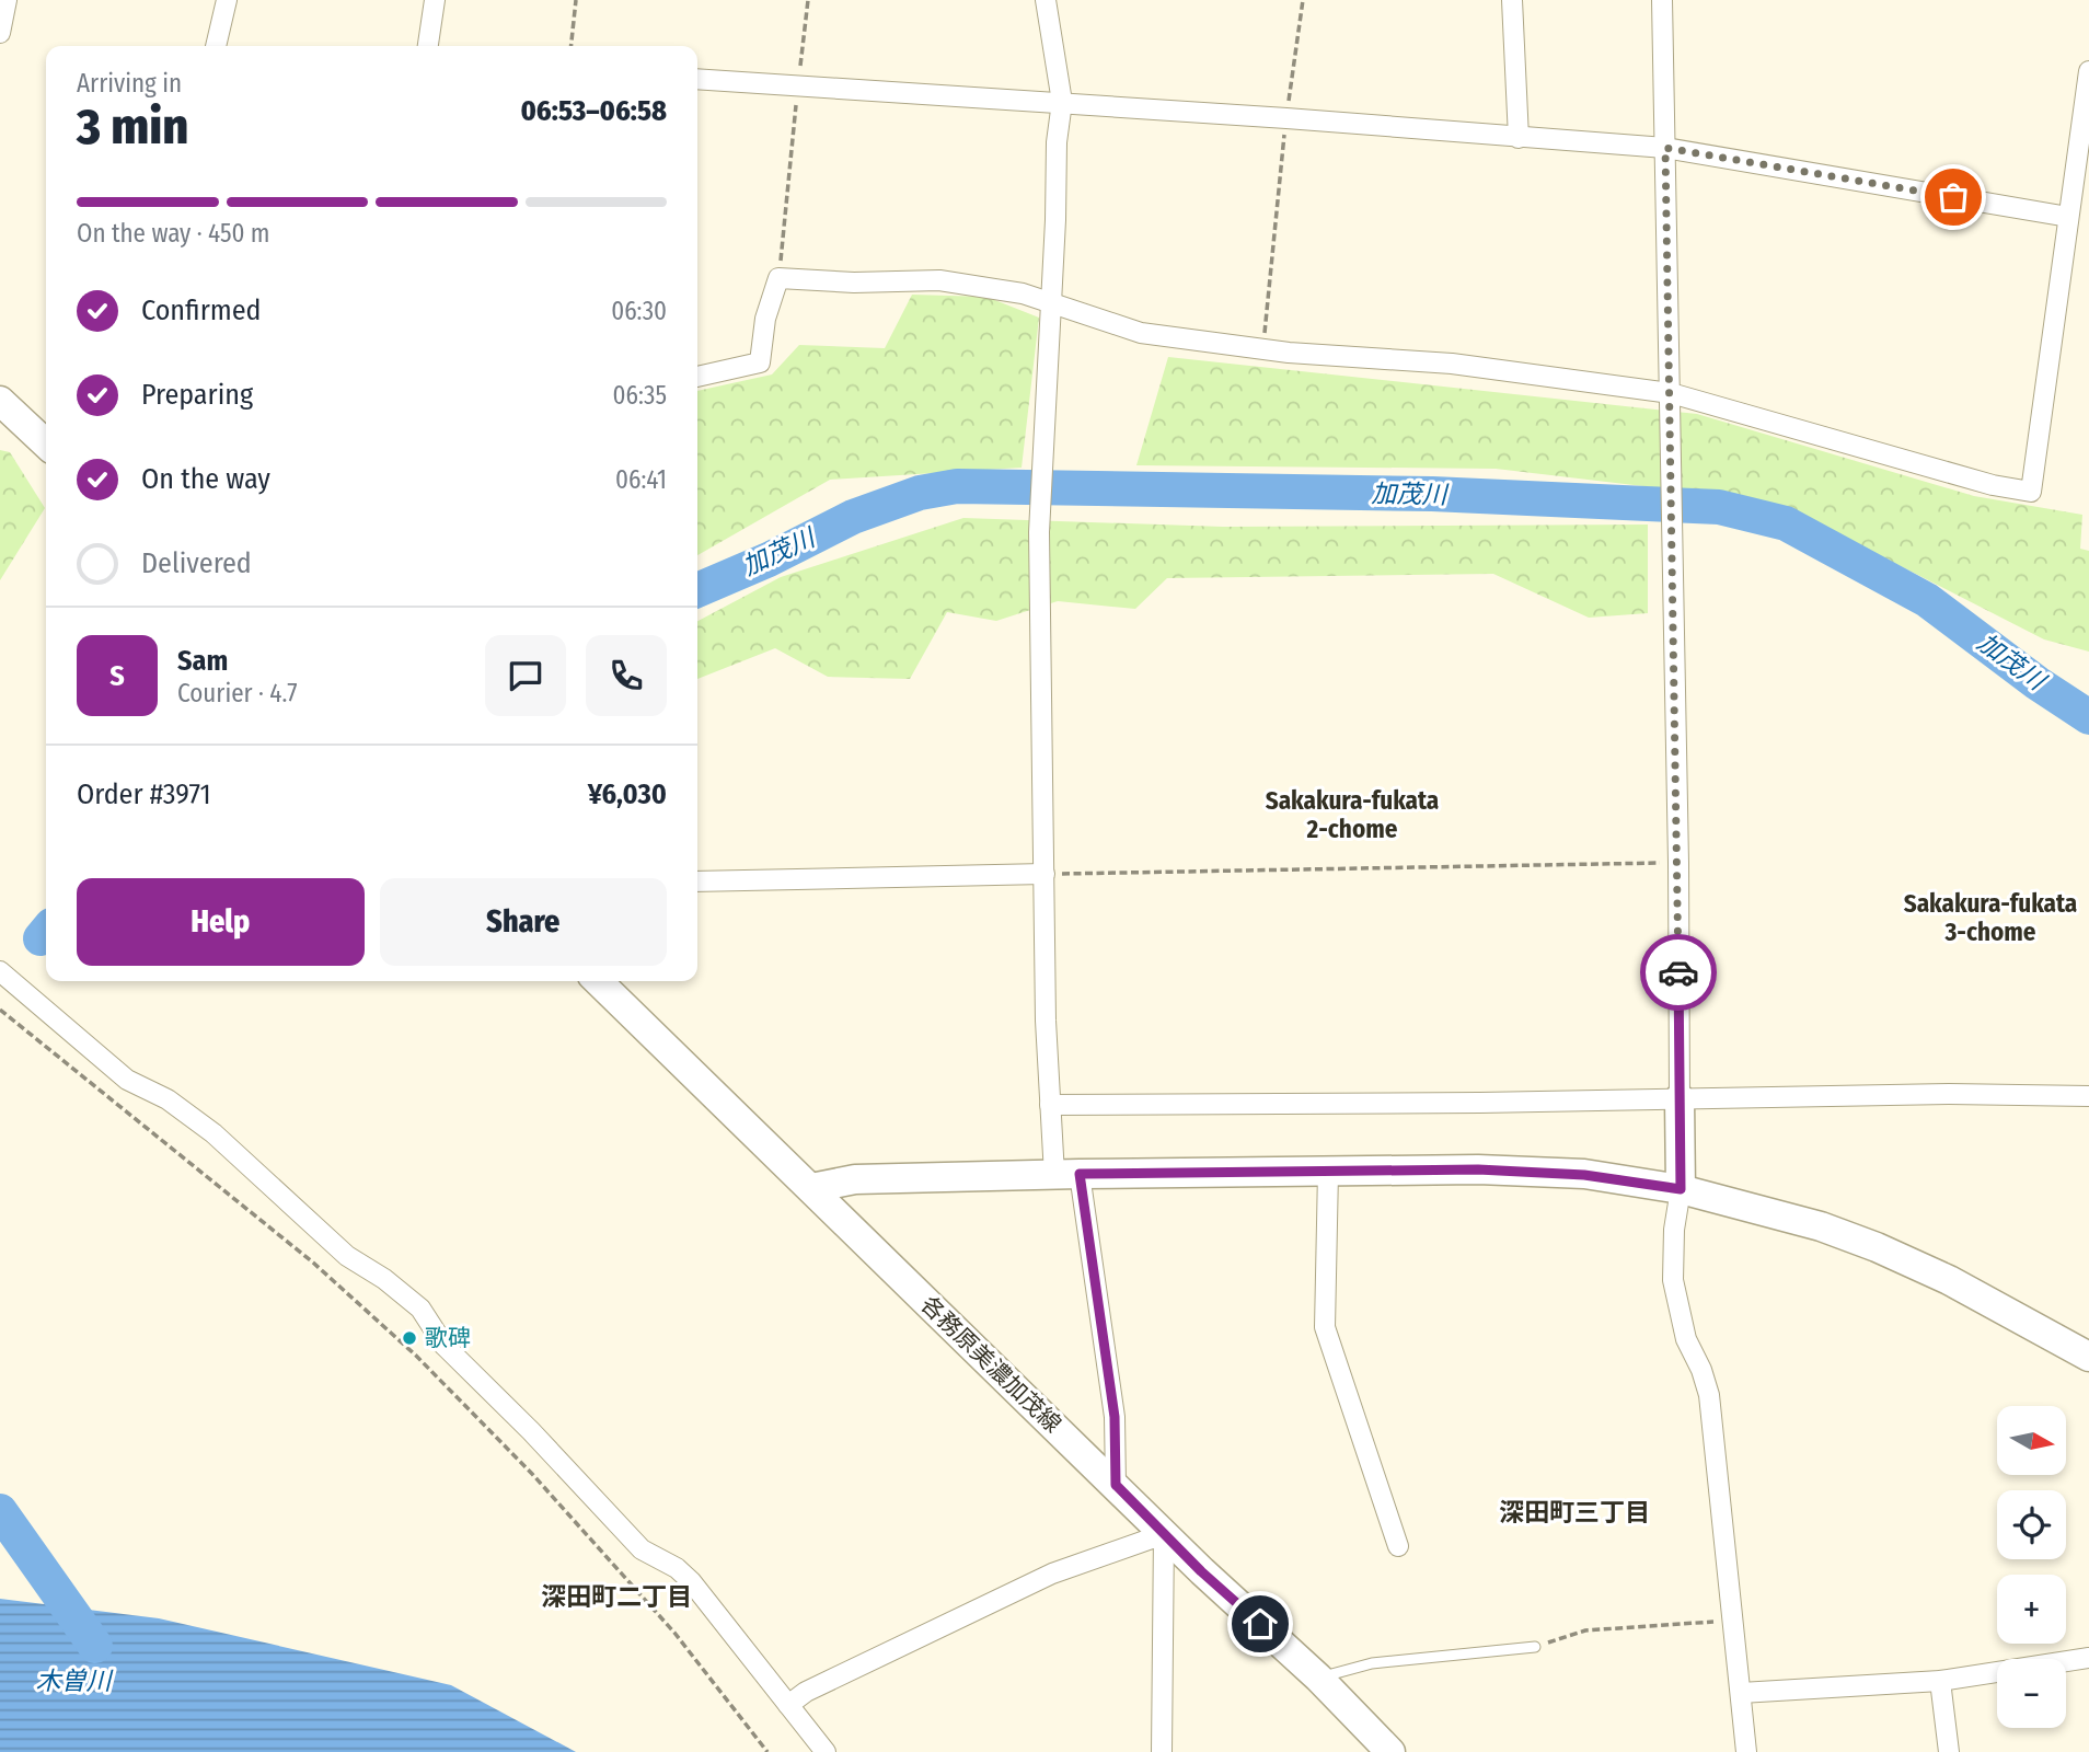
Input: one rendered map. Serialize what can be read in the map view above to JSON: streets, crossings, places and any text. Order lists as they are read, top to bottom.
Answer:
{
  "streets": {
    "street": ["各務原美濃加茂線"]
  },
  "districts": [
    "Sakakura-fukata 2-chome",
    "Sakakura-fukata 3-chome",
    "深田町三丁目",
    "深田町二丁目"
  ],
  "water": ["加茂川", "木曽川"],
  "places": ["歌碑"],
  "north": "right",
  "page": {
    "heading": ["3 min", "Arriving in", "06:53–06:58"],
    "panel": [
      "Sam",
      "Courier · 4.7",
      "Order #3971",
      "¥6,030"
    ],
    "bar": "On the way · 450 m",
    "list": [
      ["Confirmed", "06:30"],
      ["Preparing", "06:35"],
      ["On the way", "06:41"],
      "Delivered"
    ],
    "round": "S",
    "buttons": ["Help", "Share"],
    "map_buttons": ["+", "−"]
  }
}
